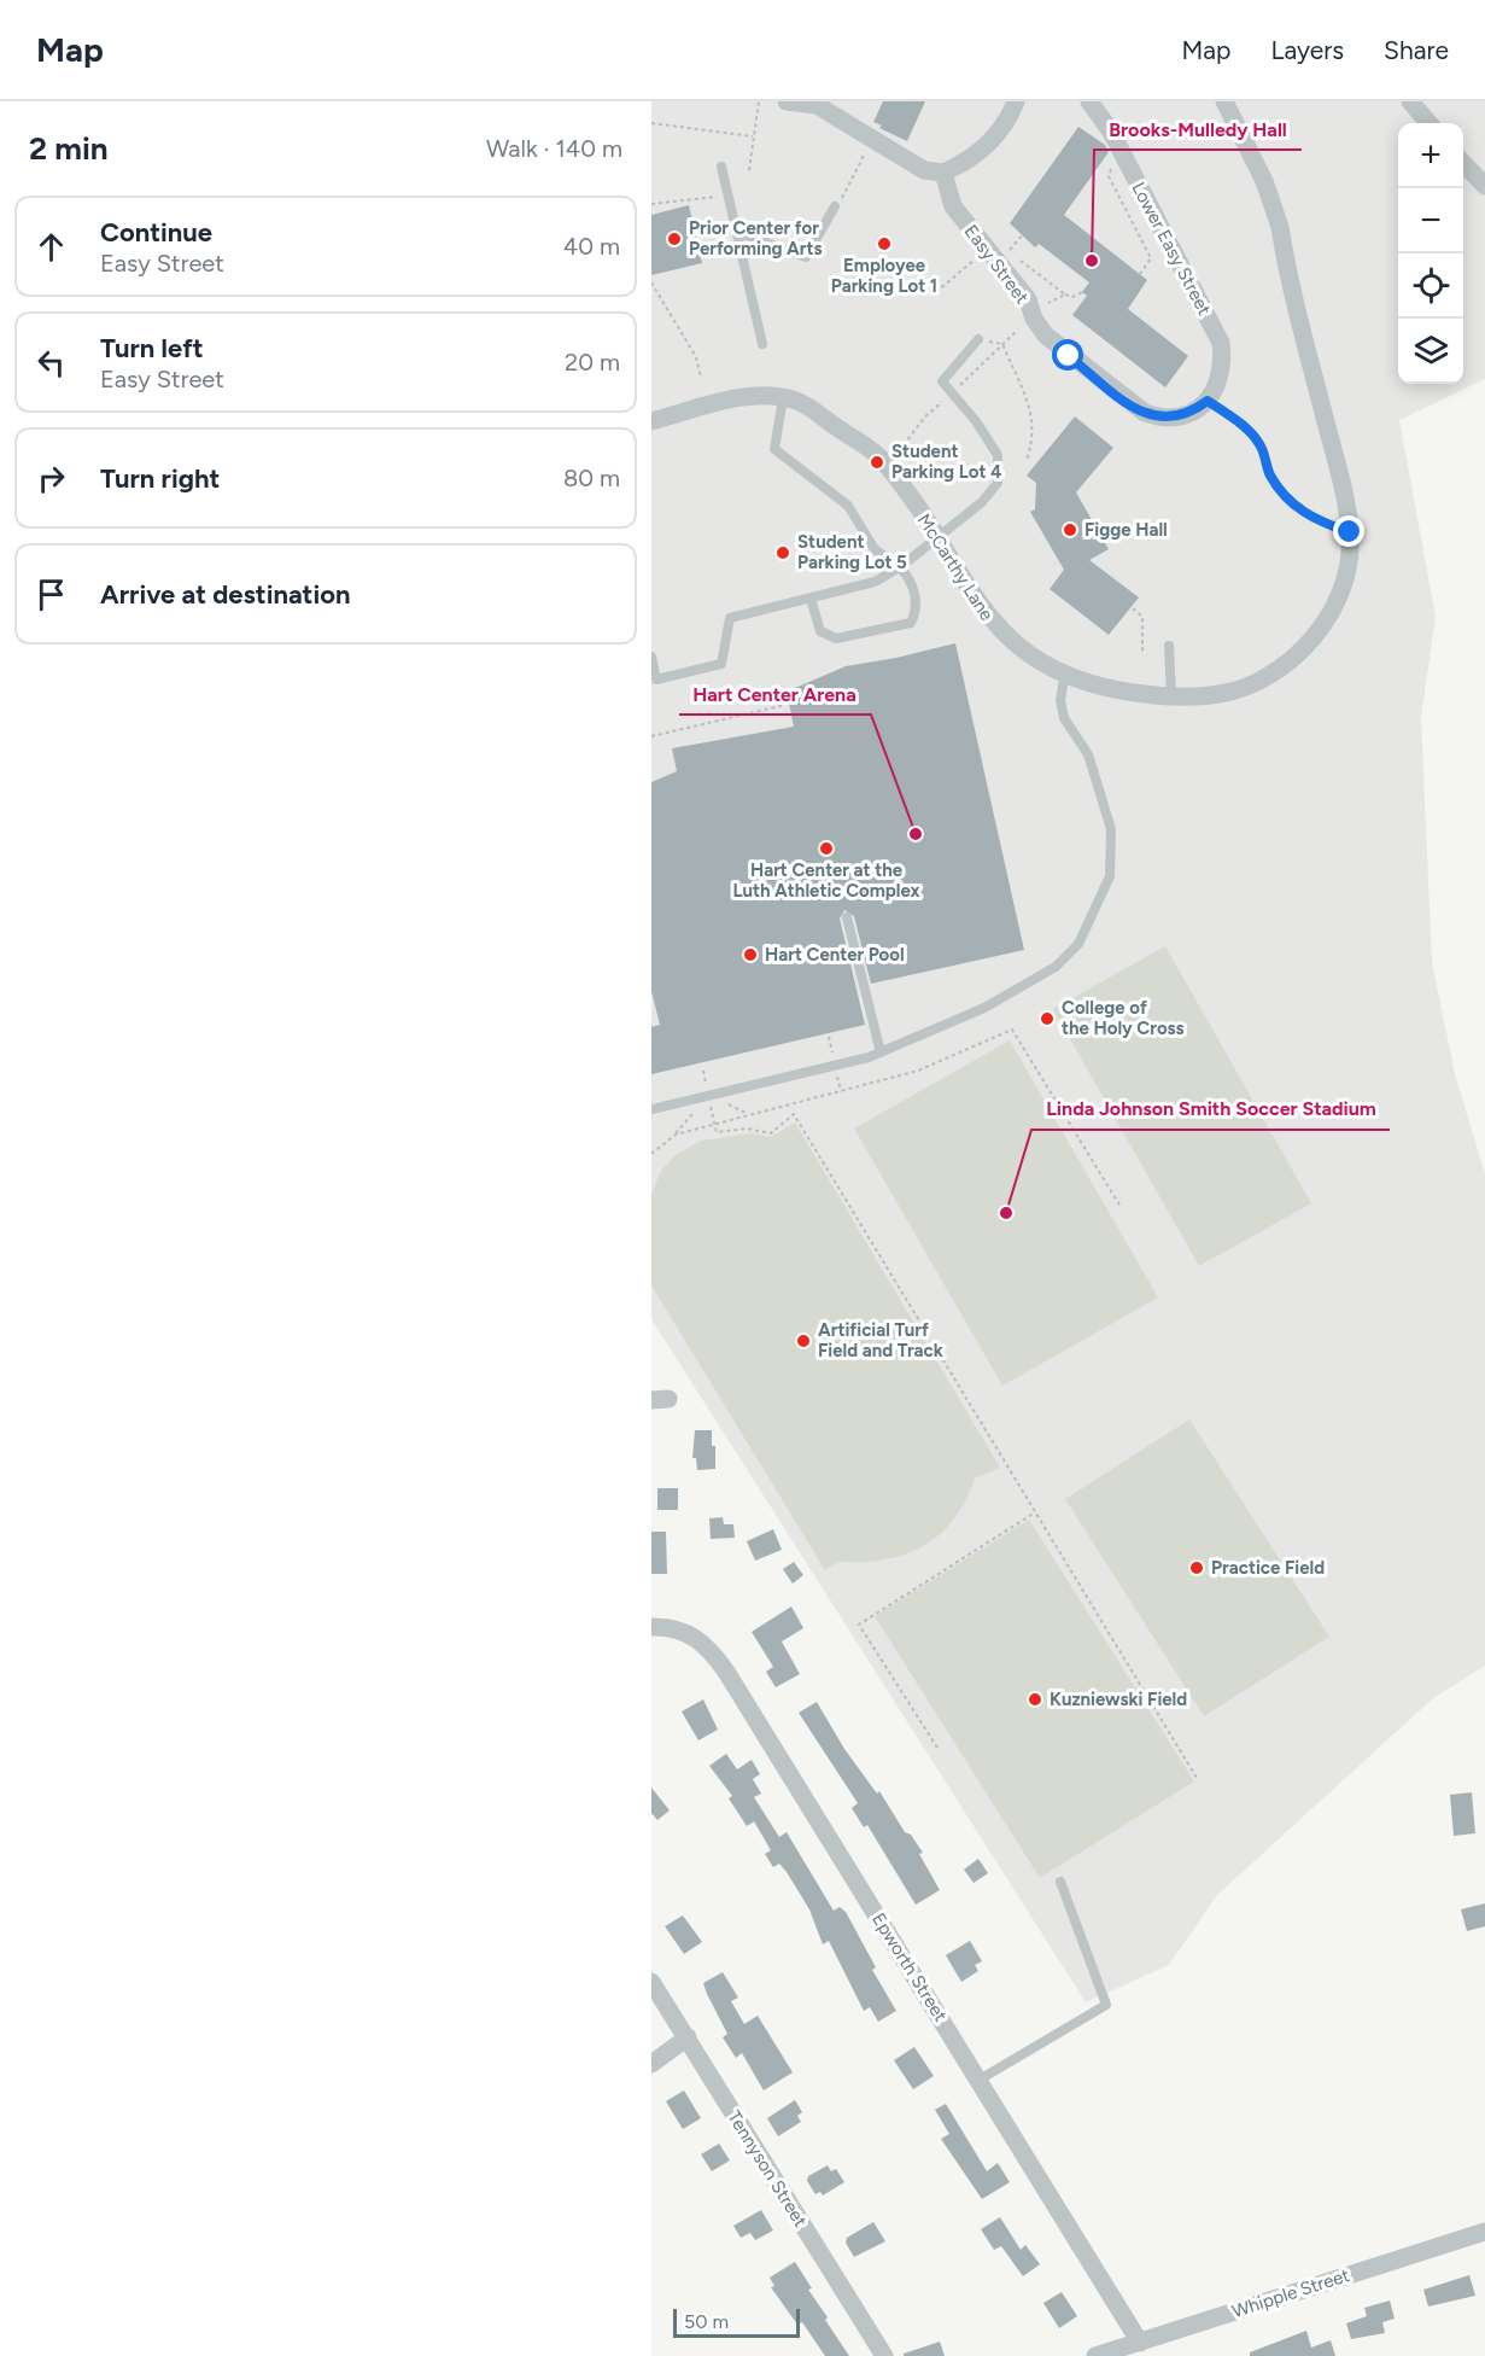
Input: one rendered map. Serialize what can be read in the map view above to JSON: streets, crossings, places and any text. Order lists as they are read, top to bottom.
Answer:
{
  "streets": {
    "street": [
      "Lower Easy Street",
      "Easy Street",
      "McCarthy Lane",
      "Epworth Street",
      "Tennyson Street",
      "Whipple Street"
    ]
  },
  "crossings": [
    ["Lower Easy Street", "Easy Street"],
    ["Epworth Street", "Whipple Street"]
  ],
  "places": [
    "Prior Center for Performing Arts",
    "Employee Parking Lot 1",
    "Brooks-Mulledy Hall",
    "Student Parking Lot 4",
    "Figge Hall",
    "Student Parking Lot 5",
    "Hart Center Arena",
    "Hart Center at the Luth Athletic Complex",
    "Hart Center Pool",
    "College of the Holy Cross",
    "Linda Johnson Smith Soccer Stadium",
    "Artificial Turf Field and Track",
    "Practice Field",
    "Kuzniewski Field"
  ],
  "scale_bar": "50 m",
  "page": {
    "header": "Map",
    "nav": ["Map", "Layers", "Share"],
    "heading": ["2 min", "Walk · 140 m"],
    "map_buttons": ["+", "−"],
    "list": [
      ["Continue", "Easy Street", "40 m"],
      ["Turn left", "Easy Street", "20 m"],
      ["Turn right", "80 m"],
      "Arrive at destination"
    ],
    "scale": "50 m"
  }
}
